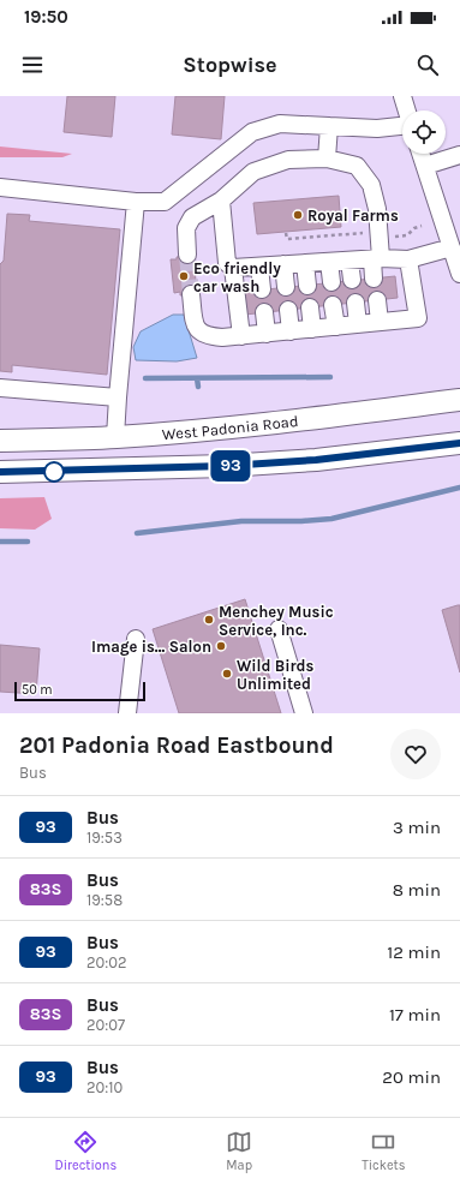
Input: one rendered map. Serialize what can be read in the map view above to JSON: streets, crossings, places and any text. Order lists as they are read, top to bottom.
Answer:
{
  "streets": {
    "main road": ["West Padonia Road"]
  },
  "places": [
    "Royal Farms",
    "Eco friendly car wash",
    "Menchey Music Service, Inc.",
    "Image is… Salon",
    "Wild Birds Unlimited"
  ],
  "lines": ["bus line 93"],
  "scale_bar": "50 m",
  "page": {
    "status": "19:50",
    "header": "Stopwise",
    "on_map": "93",
    "scale": "50 m",
    "heading": ["201 Padonia Road Eastbound", "Bus"],
    "list": [
      {
        "mark": "93",
        "name": "Bus",
        "note": "19:53",
        "value": "3 min"
      },
      {
        "mark": "83S",
        "name": "Bus",
        "note": "19:58",
        "value": "8 min"
      },
      {
        "mark": "93",
        "name": "Bus",
        "note": "20:02",
        "value": "12 min"
      },
      {
        "mark": "83S",
        "name": "Bus",
        "note": "20:07",
        "value": "17 min"
      },
      {
        "mark": "93",
        "name": "Bus",
        "note": "20:10",
        "value": "20 min"
      }
    ],
    "tabs": ["Directions", "Map", "Tickets"]
  }
}
